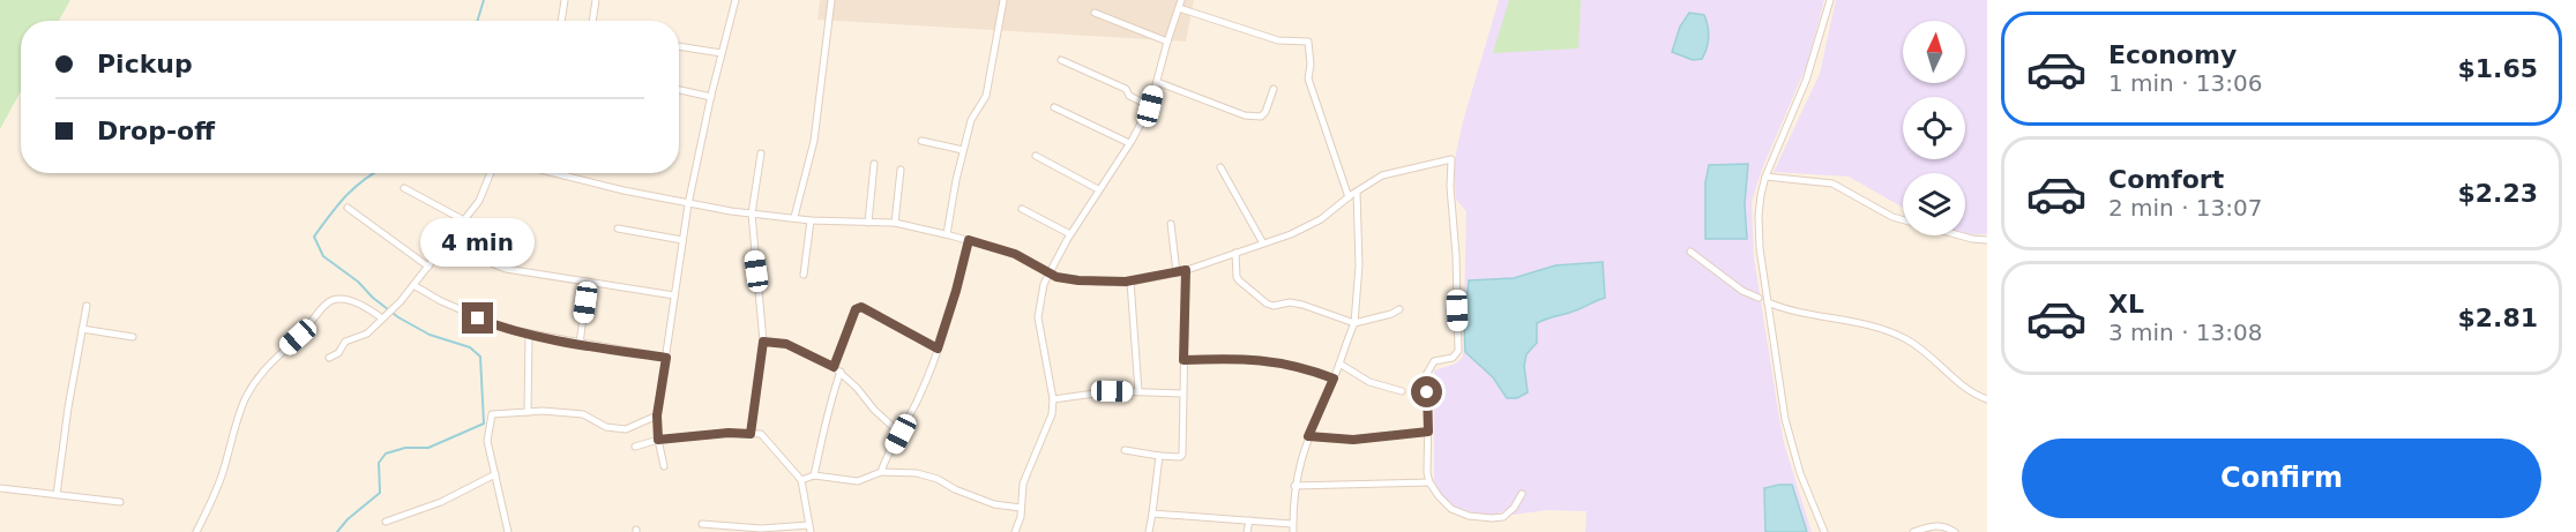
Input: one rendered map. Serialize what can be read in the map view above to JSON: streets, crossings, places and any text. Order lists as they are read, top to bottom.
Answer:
{
  "north": "top",
  "page": {
    "list": [
      {
        "name": "Economy",
        "note": "1 min · 13:06",
        "value": "$1.65"
      },
      {
        "name": "Comfort",
        "note": "2 min · 13:07",
        "value": "$2.23"
      },
      {
        "name": "XL",
        "note": "3 min · 13:08",
        "value": "$2.81"
      }
    ],
    "banner": ["Pickup", "Drop-off"],
    "bubble": "4 min",
    "buttons": "Confirm"
  }
}
